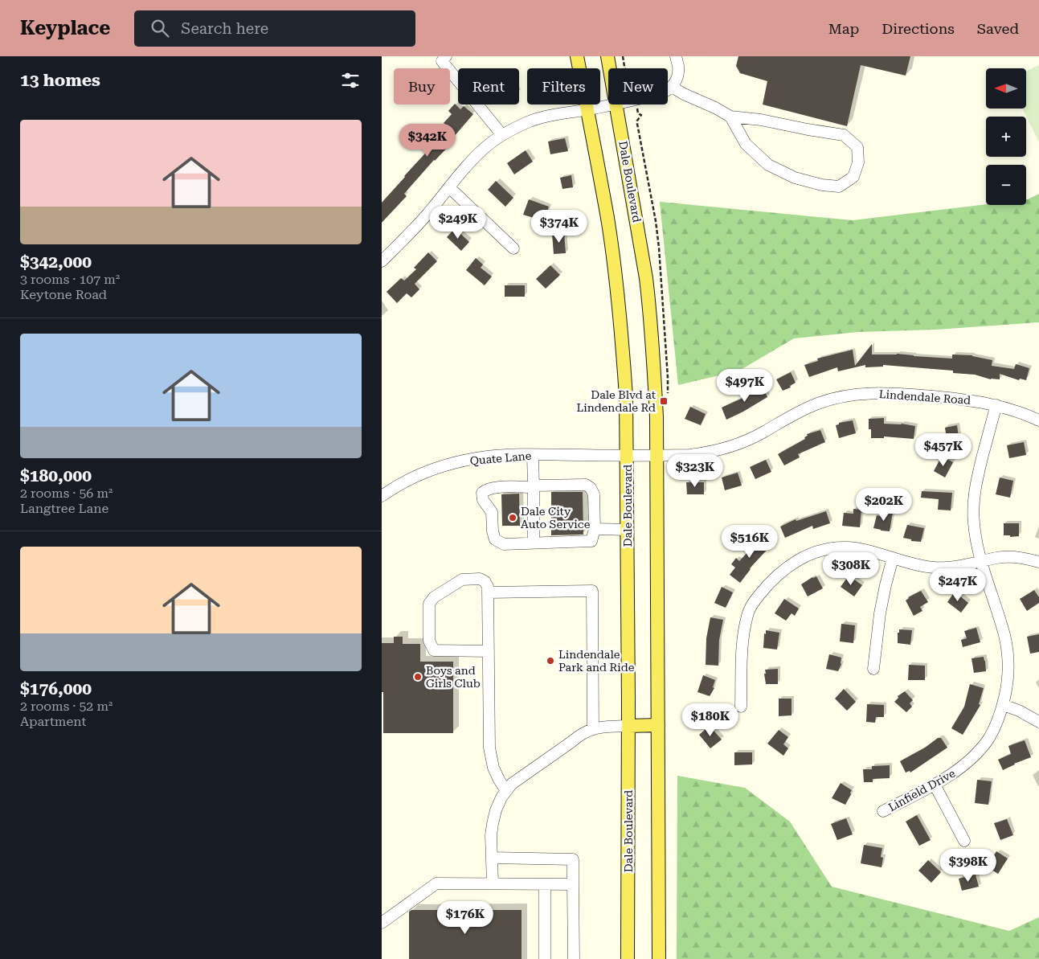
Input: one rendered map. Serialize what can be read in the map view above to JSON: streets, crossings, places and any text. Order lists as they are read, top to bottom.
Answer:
{
  "streets": {
    "main road": ["Dale Boulevard"],
    "street": ["Lindendale Road", "Quate Lane", "Linfield Drive"]
  },
  "crossings": [
    ["Dale Boulevard", "Lindendale Road"],
    ["Dale Boulevard", "Quate Lane"],
    ["Lindendale Road", "Quate Lane"],
    ["Lindendale Road", "Linfield Drive"]
  ],
  "places": {
    "transit": ["Dale Blvd at Lindendale Rd"],
    "other": ["Dale City Auto Service", "Lindendale Park and Ride", "Boys and Girls Club"]
  },
  "north": "left",
  "page": {
    "header": "Keyplace",
    "search": "Search here",
    "nav": ["Map", "Directions", "Saved"],
    "heading": "13 homes",
    "map_buttons": ["+", "−"],
    "chip": [
      "Buy",
      "Rent",
      "Filters",
      "New"
    ],
    "list": [
      {
        "name": "$342,000",
        "note": "3 rooms · 107 m² · Keytone Road"
      },
      {
        "name": "$180,000",
        "note": "2 rooms · 56 m² · Langtree Lane"
      },
      {
        "name": "$176,000",
        "note": "2 rooms · 52 m² · Apartment"
      }
    ],
    "price": [
      "$342K",
      "$249K",
      "$374K",
      "$497K",
      "$457K",
      "$323K",
      "$202K",
      "$516K",
      "$308K",
      "$247K",
      "$180K",
      "$398K",
      "$176K"
    ]
  }
}
